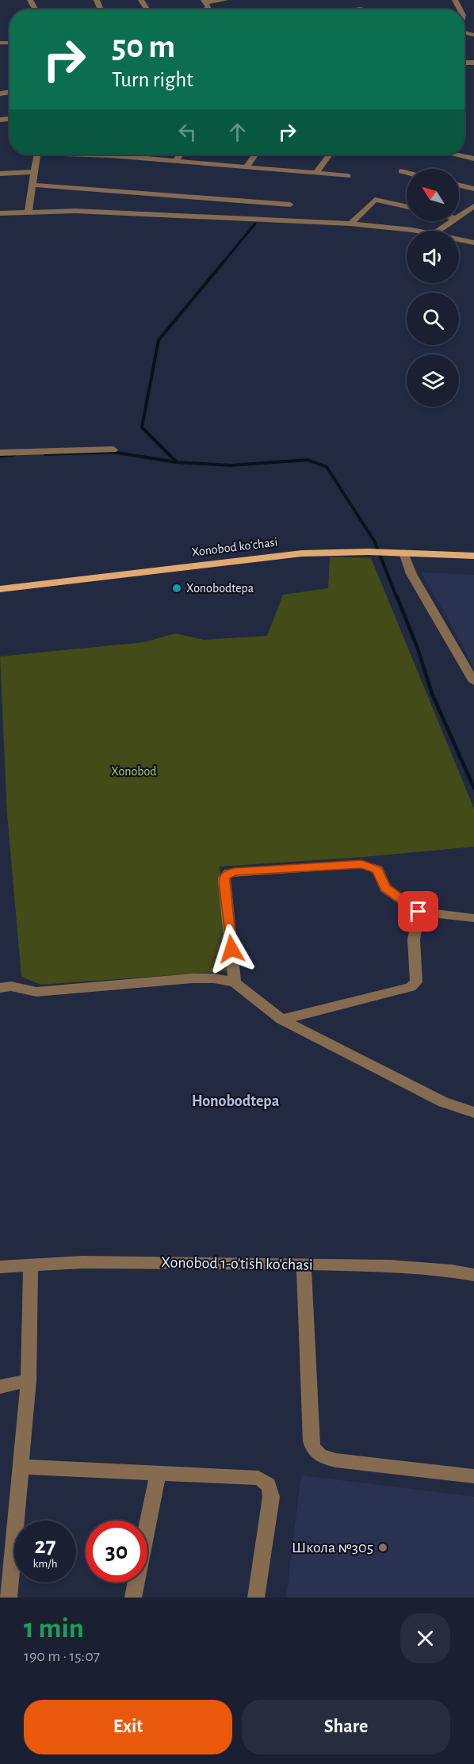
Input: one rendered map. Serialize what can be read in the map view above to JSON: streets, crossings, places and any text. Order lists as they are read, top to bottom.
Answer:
{
  "streets": {
    "main road": ["Xonobod koʻchasi"],
    "street": ["Xonobod 1-o'tish ko'chasi"]
  },
  "districts": ["Honobodtepa"],
  "parks": ["Xonobod"],
  "places": ["Xonobodtepa", "Школа №305"],
  "north": "top left",
  "page": {
    "turn": ["50 m", "Turn right"],
    "speed": "27 km/h",
    "limit": "30",
    "heading": ["1 min", "190 m · 15:07"],
    "buttons": ["Exit", "Share"]
  }
}
